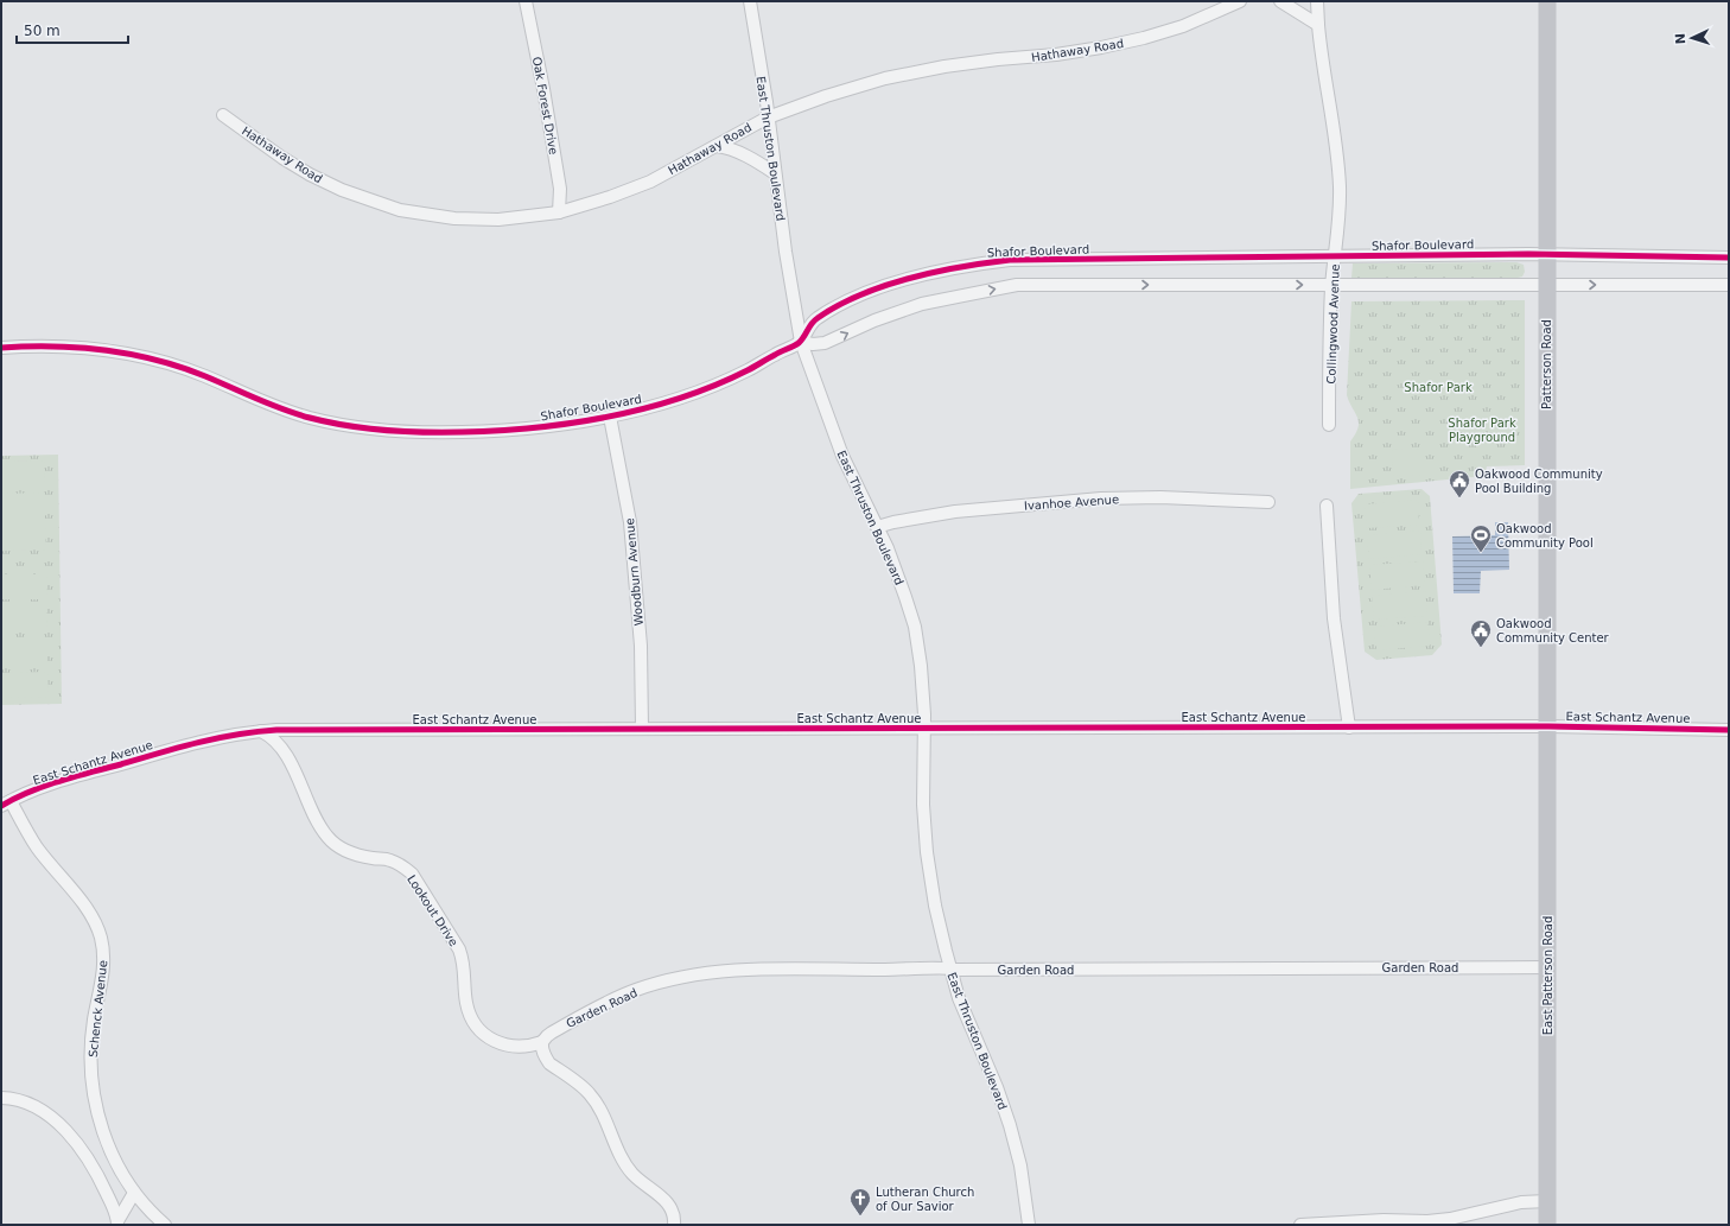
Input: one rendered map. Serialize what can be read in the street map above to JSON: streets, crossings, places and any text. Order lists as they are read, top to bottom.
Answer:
{
  "streets": {
    "main road": ["Patterson Road", "East Patterson Road"],
    "street": [
      "Hathaway Road",
      "Oak Forest Drive",
      "East Thruston Boulevard",
      "Shafor Boulevard",
      "Collingwood Avenue",
      "Ivanhoe Avenue",
      "Woodburn Avenue",
      "East Schantz Avenue",
      "Lookout Drive",
      "Garden Road",
      "Schenck Avenue"
    ]
  },
  "crossings": [
    ["Hathaway Road", "Oak Forest Drive"],
    ["Hathaway Road", "East Thruston Boulevard"],
    ["East Thruston Boulevard", "Shafor Boulevard"],
    ["East Thruston Boulevard", "Ivanhoe Avenue"],
    ["East Thruston Boulevard", "East Schantz Avenue"],
    ["East Thruston Boulevard", "Garden Road"],
    ["Shafor Boulevard", "Collingwood Avenue"],
    ["Shafor Boulevard", "Patterson Road"],
    ["Shafor Boulevard", "Woodburn Avenue"],
    ["Patterson Road", "East Schantz Avenue"],
    ["Patterson Road", "East Patterson Road"],
    ["Woodburn Avenue", "East Schantz Avenue"],
    ["East Schantz Avenue", "Lookout Drive"],
    ["East Schantz Avenue", "East Patterson Road"],
    ["East Schantz Avenue", "Schenck Avenue"],
    ["Lookout Drive", "Garden Road"],
    ["Garden Road", "East Patterson Road"]
  ],
  "parks": ["Shafor Park", "Shafor Park Playground"],
  "places": {
    "public building": ["Oakwood Community Pool Building", "Oakwood Community Center"],
    "sports": ["Oakwood Community Pool"],
    "church": ["Lutheran Church of Our Savior"]
  },
  "scale_bar": "50 m",
  "north": "left"
}
